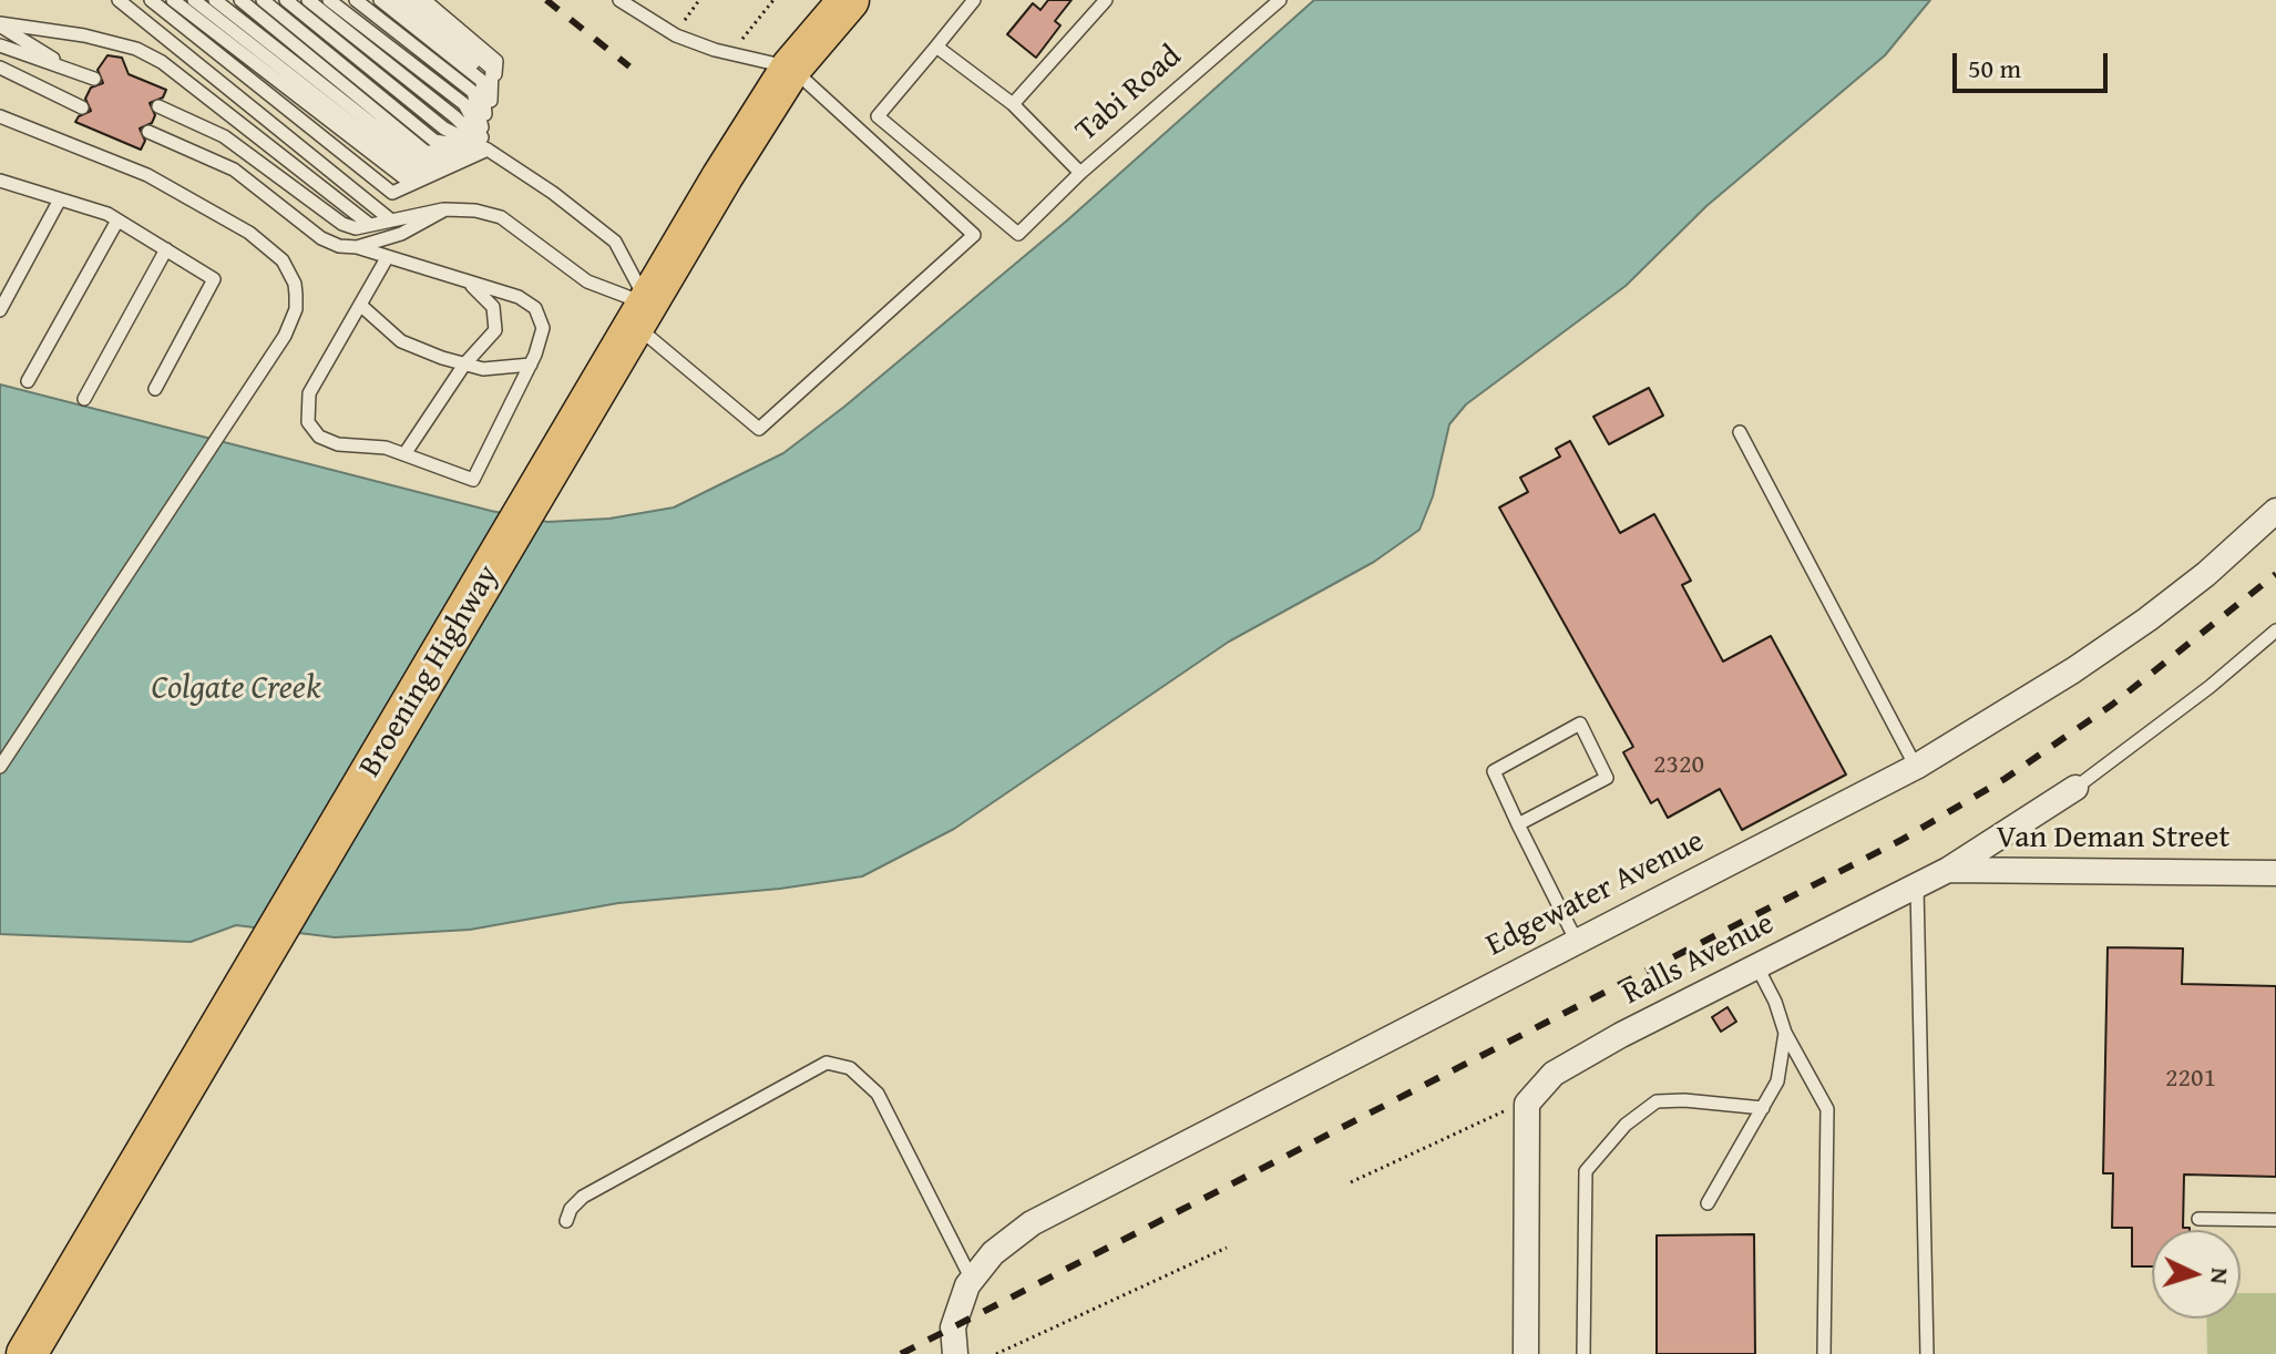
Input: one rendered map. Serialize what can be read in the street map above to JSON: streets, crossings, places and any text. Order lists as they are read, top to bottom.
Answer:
{
  "streets": {
    "main road": ["Broening Highway"],
    "street": ["Van Deman Street", "Edgewater Avenue", "Ralls Avenue"],
    "lane": ["Tabi Road"]
  },
  "crossings": [
    ["Van Deman Street", "Ralls Avenue"]
  ],
  "water": ["Colgate Creek"],
  "house_numbers": ["2320", "2201"],
  "scale_bar": "50 m",
  "north": "right"
}
